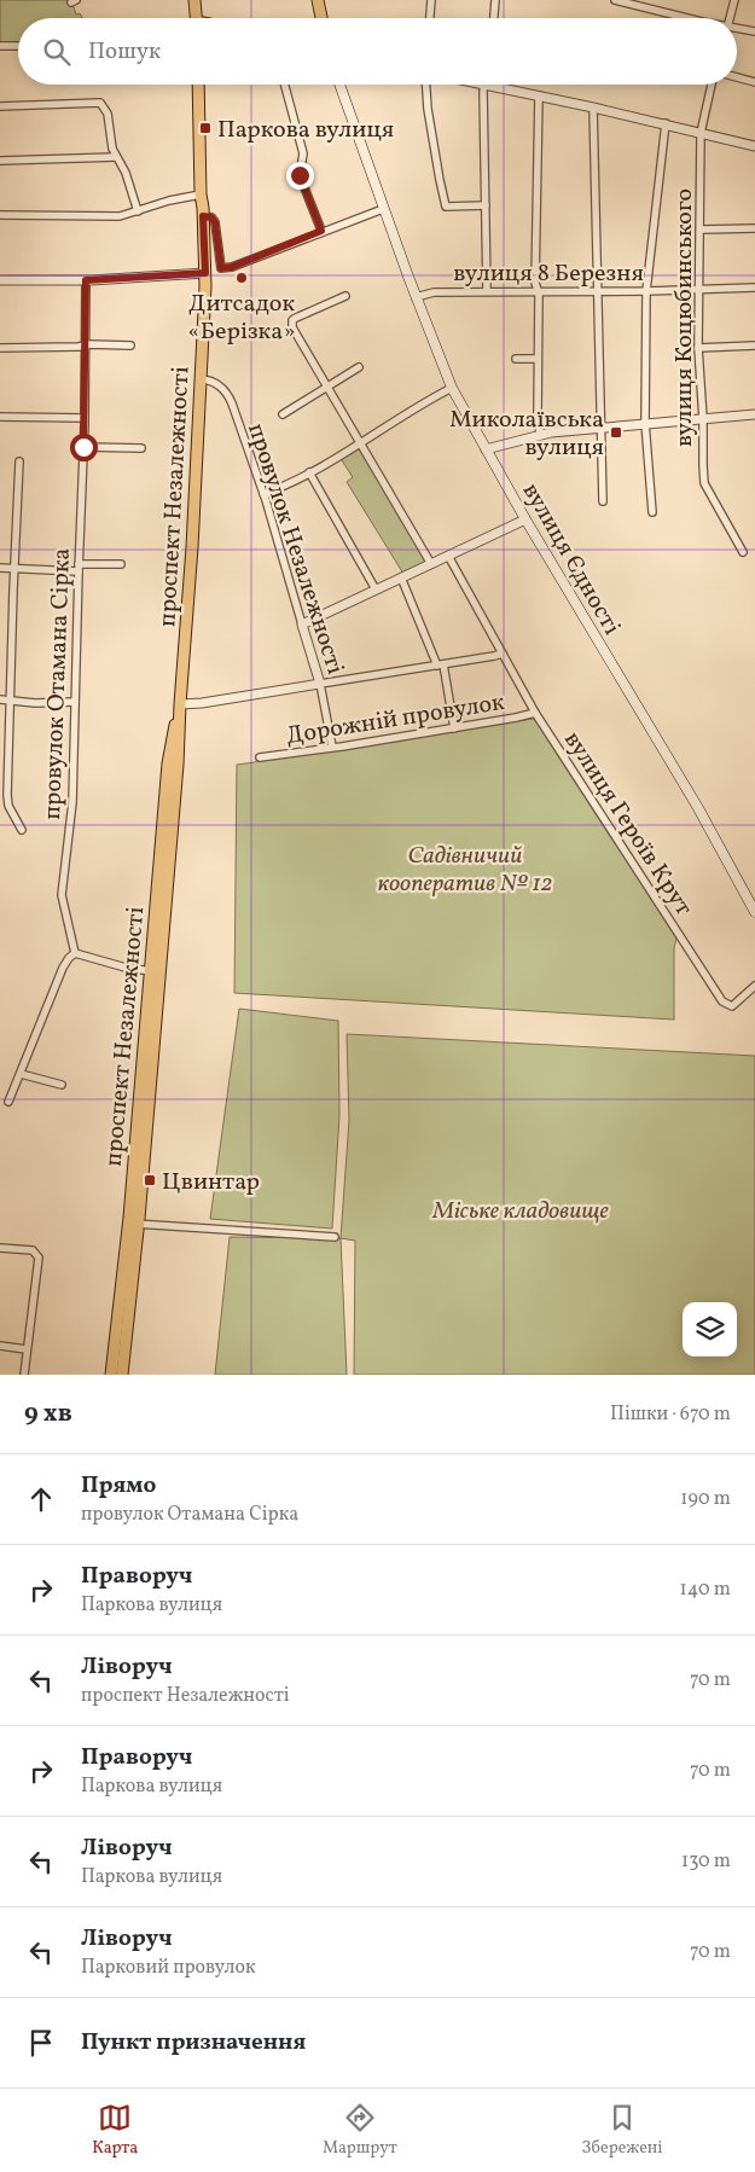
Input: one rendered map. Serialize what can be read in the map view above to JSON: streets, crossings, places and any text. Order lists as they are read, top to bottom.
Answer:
{
  "streets": {
    "main road": ["проспект Незалежності", "вулиця Єдності"],
    "street": [
      "вулиця 8 Березня",
      "вулиця Коцюбинського",
      "провулок Незалежності",
      "провулок Отамана Сірка",
      "Дорожній провулок",
      "вулиця Героїв Крут"
    ]
  },
  "crossings": [
    ["вулиця 8 Березня", "вулиця Коцюбинського"],
    ["вулиця 8 Березня", "вулиця Єдності"],
    ["проспект Незалежності", "провулок Незалежності"],
    ["провулок Незалежності", "Дорожній провулок"],
    ["Дорожній провулок", "вулиця Героїв Крут"]
  ],
  "parks": ["Садівничий кооператив № 12", "Міське кладовище"],
  "places": {
    "transit": ["Паркова вулиця", "Миколаївська вулиця", "Цвинтар"],
    "other": ["Дитсадок «Берізка»"]
  },
  "page": {
    "search": "Пошук",
    "heading": ["9 хв", "Пішки · 670 m"],
    "list": [
      ["Прямо", "провулок Отамана Сірка", "190 m"],
      ["Праворуч", "Паркова вулиця", "140 m"],
      ["Ліворуч", "проспект Незалежності", "70 m"],
      ["Праворуч", "Паркова вулиця", "70 m"],
      ["Ліворуч", "Паркова вулиця", "130 m"],
      ["Ліворуч", "Парковий провулок", "70 m"],
      "Пункт призначення"
    ],
    "nav": ["Карта", "Маршрут", "Збережені"]
  }
}
